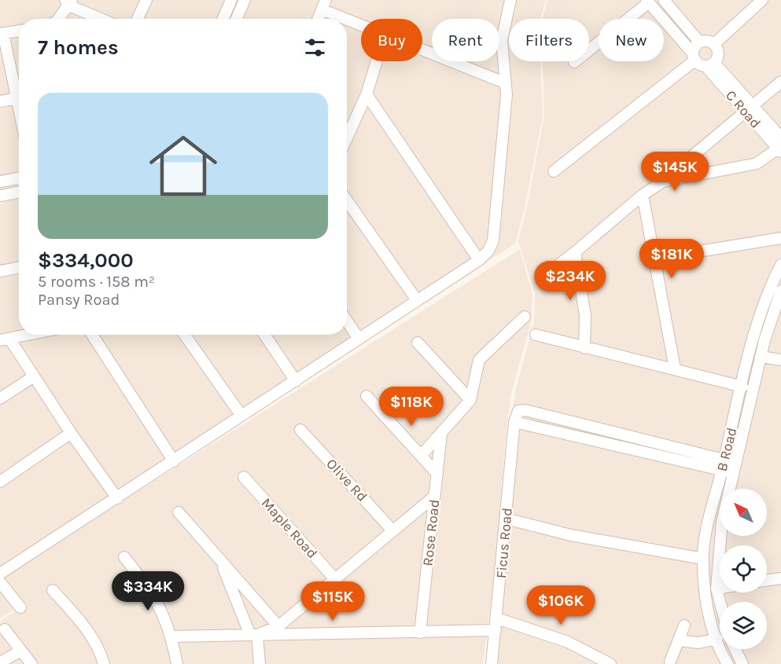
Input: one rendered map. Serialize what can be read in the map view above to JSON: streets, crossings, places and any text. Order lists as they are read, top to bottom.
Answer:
{
  "streets": {
    "street": [
      "C Road",
      "B Road",
      "Olive Rd",
      "Maple Road",
      "Rose Road",
      "Ficus Road"
    ]
  },
  "crossings": [
    ["B Road", "Ficus Road"]
  ],
  "north": "top left",
  "page": {
    "chip": [
      "Buy",
      "Rent",
      "Filters",
      "New"
    ],
    "heading": "7 homes",
    "list": [
      {
        "name": "$334,000",
        "note": "5 rooms · 158 m² · Pansy Road"
      }
    ],
    "price": [
      "$145K",
      "$181K",
      "$234K",
      "$118K",
      "$334K",
      "$115K",
      "$106K"
    ]
  }
}
